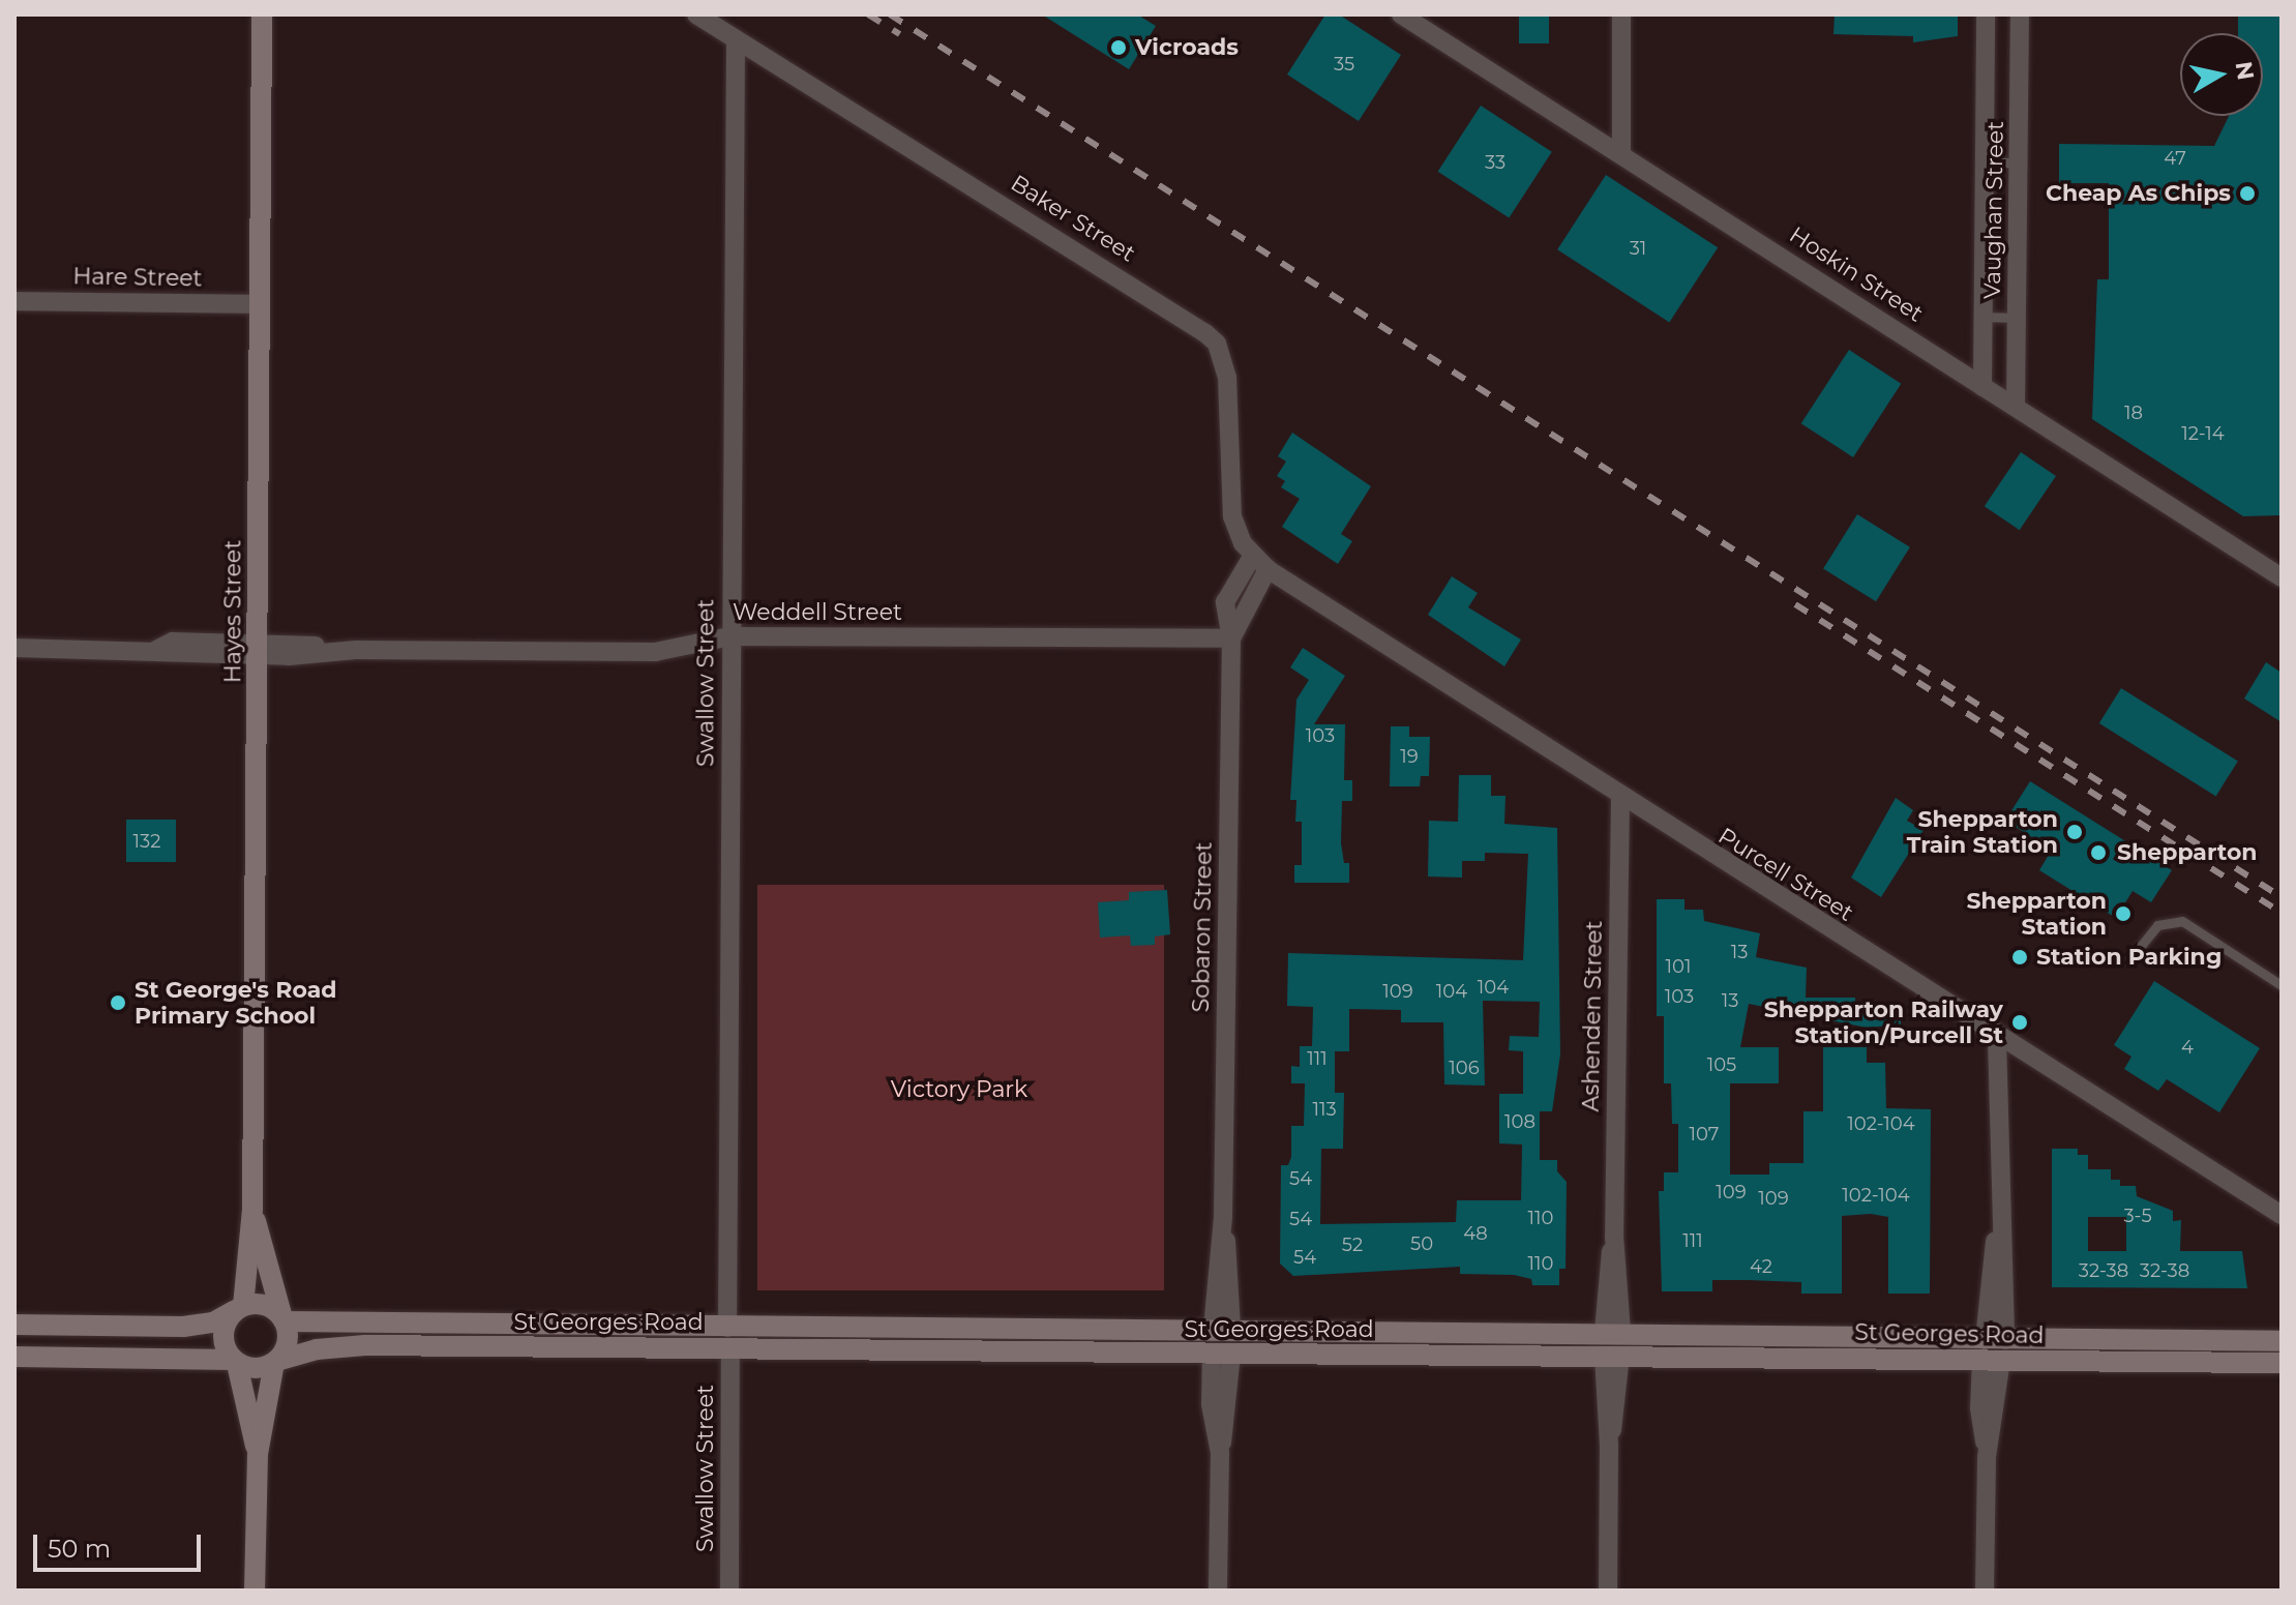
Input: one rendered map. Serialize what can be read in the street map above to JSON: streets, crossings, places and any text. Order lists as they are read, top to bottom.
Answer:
{
  "streets": {
    "street": [
      "Vaughan Street",
      "Baker Street",
      "Hoskin Street",
      "Hare Street",
      "Hayes Street",
      "Weddell Street",
      "Swallow Street",
      "Purcell Street",
      "Sobaron Street",
      "Ashenden Street",
      "St Georges Road"
    ]
  },
  "crossings": [
    ["Vaughan Street", "Hoskin Street"],
    ["Baker Street", "Swallow Street"],
    ["Baker Street", "Purcell Street"],
    ["Baker Street", "Sobaron Street"],
    ["Hare Street", "Hayes Street"],
    ["Hayes Street", "Weddell Street"],
    ["Hayes Street", "St Georges Road"],
    ["Weddell Street", "Swallow Street"],
    ["Weddell Street", "Sobaron Street"],
    ["Swallow Street", "St Georges Road"],
    ["Purcell Street", "Sobaron Street"],
    ["Purcell Street", "Ashenden Street"],
    ["Sobaron Street", "St Georges Road"],
    ["Ashenden Street", "St Georges Road"]
  ],
  "parks": ["Victory Park"],
  "places": [
    "Vicroads",
    "Cheap As Chips",
    "Shepparton Train Station",
    "Shepparton",
    "Shepparton Station",
    "Station Parking",
    "St George's Road Primary School",
    "Shepparton Railway Station/Purcell St"
  ],
  "house_numbers": [
    "35",
    "47",
    "33",
    "31",
    "18",
    "12-14",
    "103",
    "19",
    "132",
    "13",
    "101",
    "104",
    "109",
    "104",
    "103",
    "13",
    "4",
    "111",
    "105",
    "106",
    "113",
    "108",
    "102-104",
    "107",
    "54",
    "109",
    "102-104",
    "109",
    "3-5",
    "110",
    "54",
    "48",
    "111",
    "50",
    "52",
    "54",
    "110",
    "42",
    "32-38",
    "32-38"
  ],
  "scale_bar": "50 m",
  "north": "right"
}
